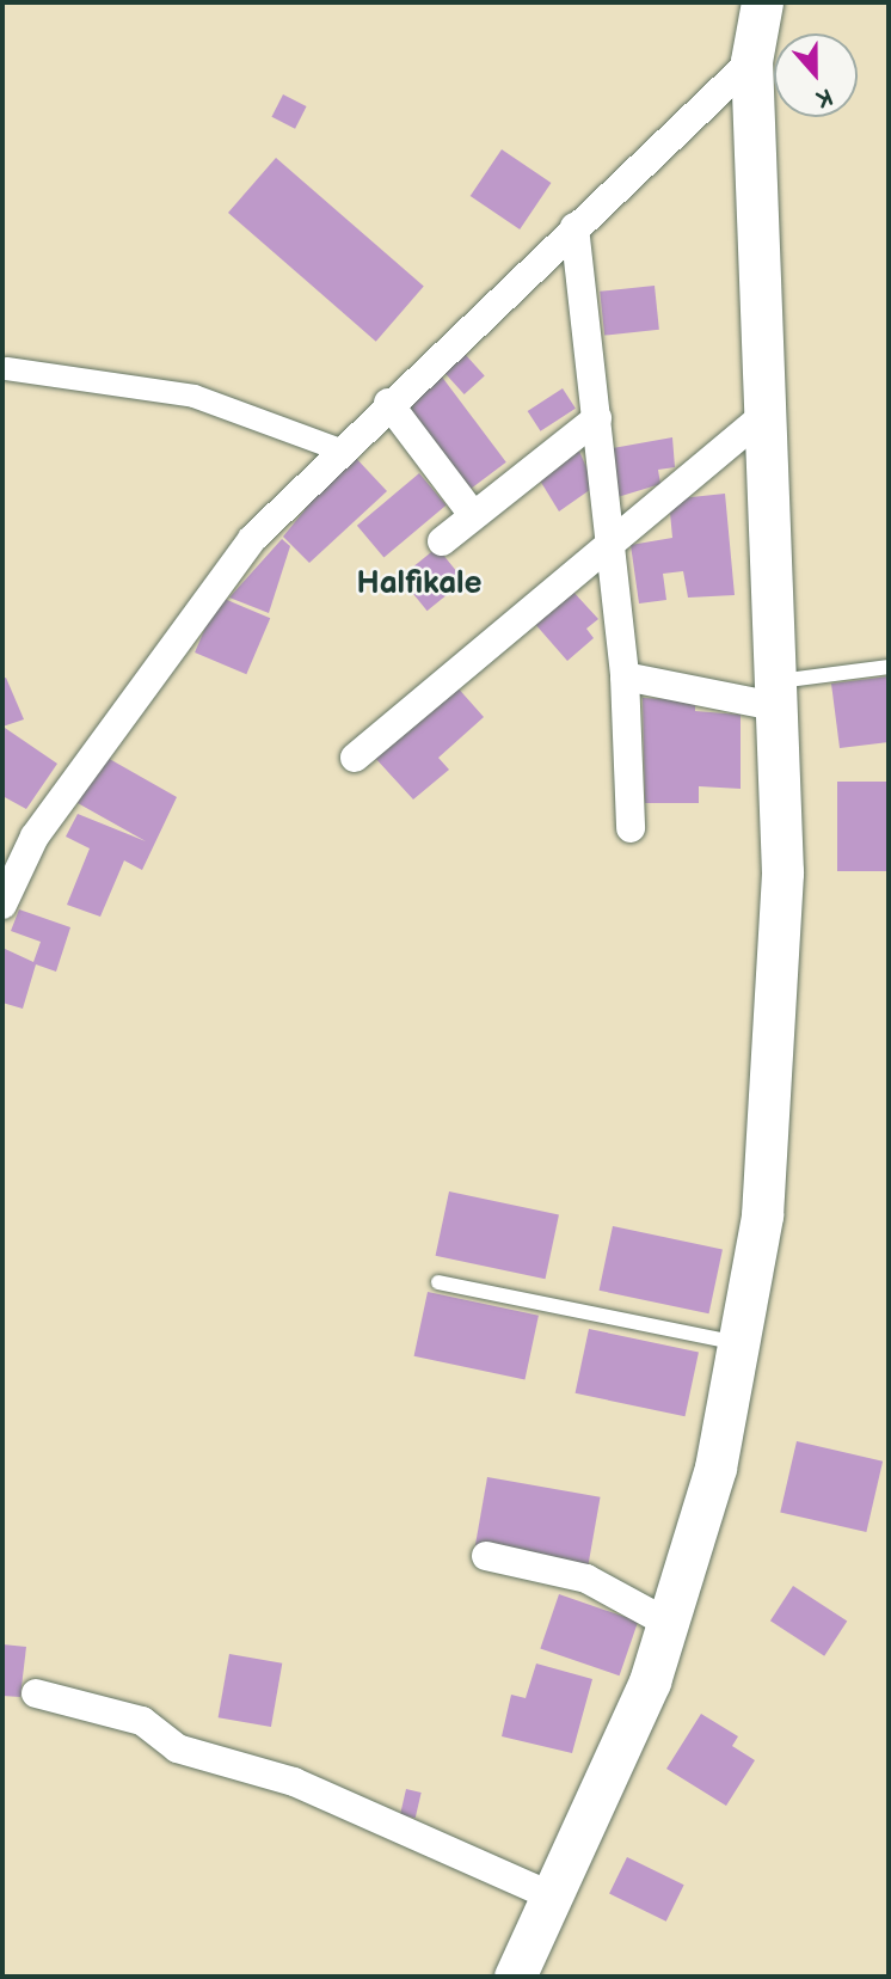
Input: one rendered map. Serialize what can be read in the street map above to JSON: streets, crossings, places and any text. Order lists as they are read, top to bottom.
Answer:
{
  "districts": ["Halfikale"],
  "north": "bottom"
}
